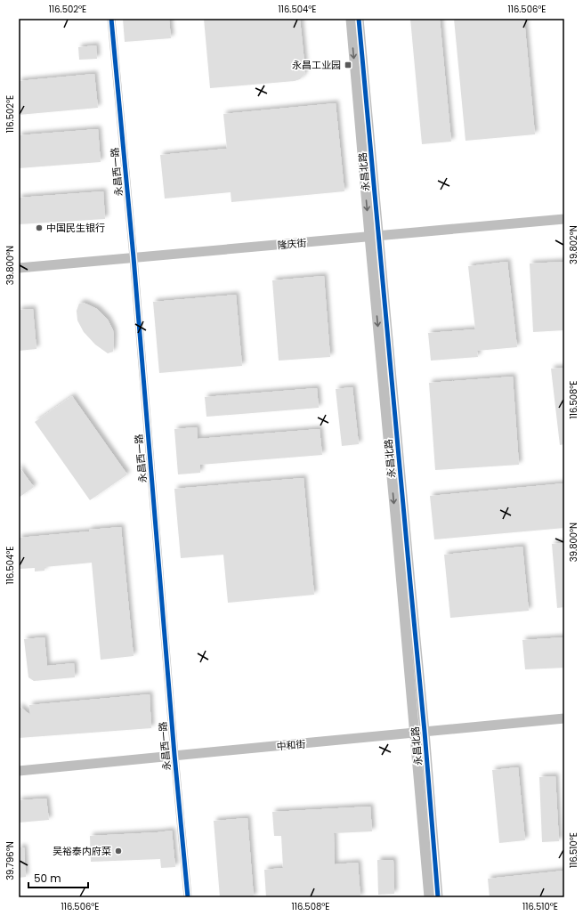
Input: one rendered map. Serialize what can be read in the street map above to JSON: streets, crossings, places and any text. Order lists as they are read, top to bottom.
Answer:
{
  "streets": {
    "street": [
      "永昌西一路",
      "永昌北路",
      "隆庆街",
      "中和街"
    ]
  },
  "crossings": [
    ["永昌西一路", "隆庆街"],
    ["永昌西一路", "中和街"],
    ["永昌北路", "隆庆街"],
    ["永昌北路", "中和街"]
  ],
  "places": {
    "transit": ["永昌工业园"],
    "other": ["中国民生银行", "吴裕泰内府菜"]
  },
  "scale_bar": "50 m",
  "coordinates": [
    "116.502°E",
    "116.504°E",
    "116.506°E",
    "39.802°N",
    "39.800°N",
    "116.508°E",
    "116.510°E",
    "39.796°N"
  ]
}
